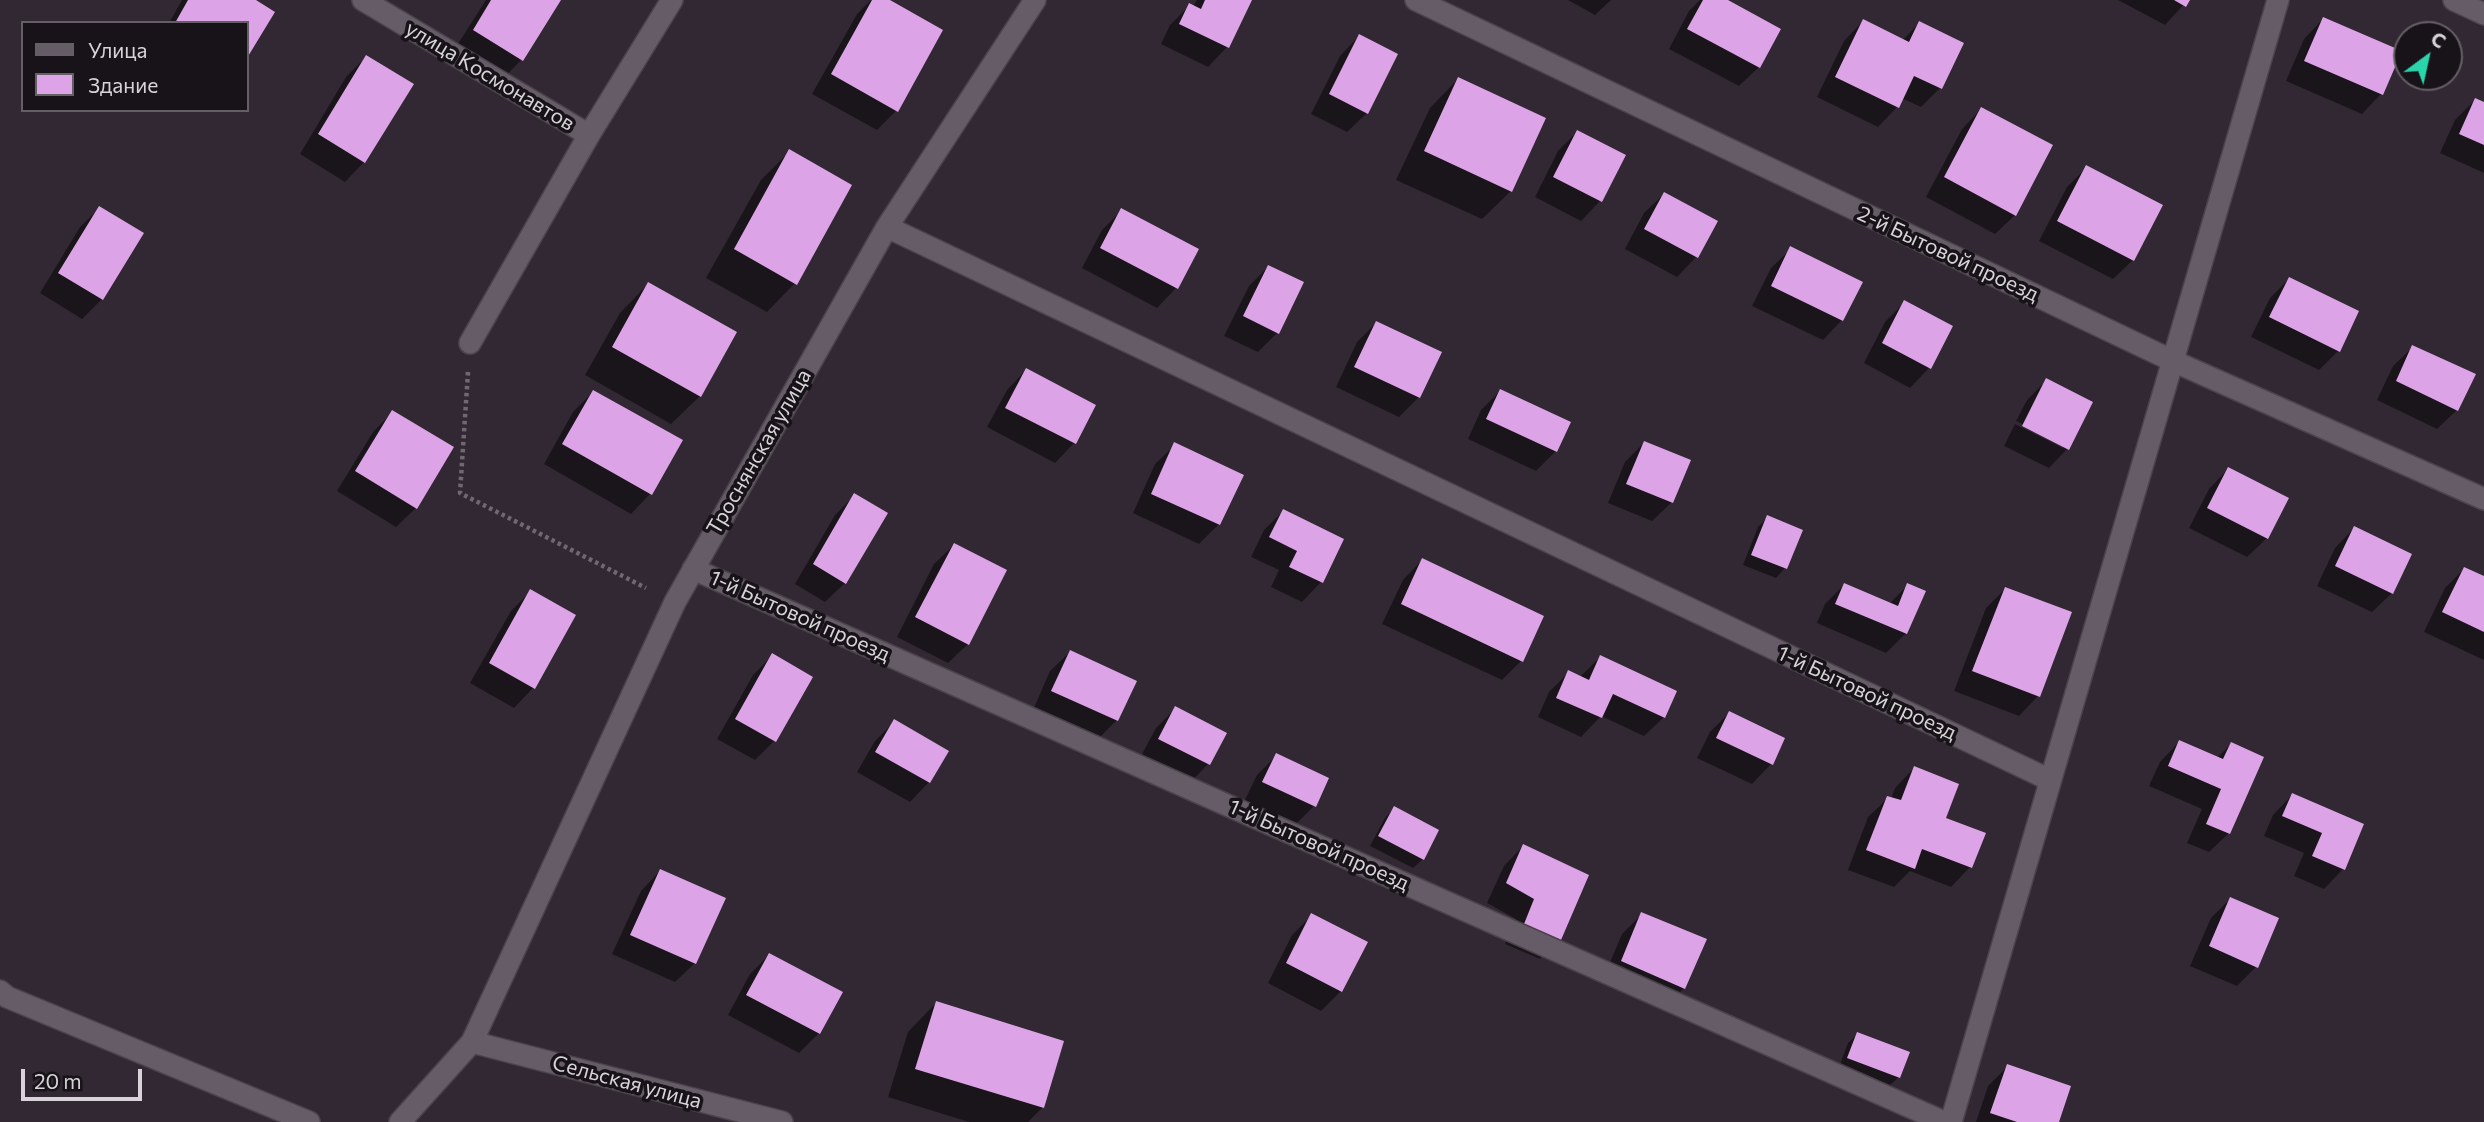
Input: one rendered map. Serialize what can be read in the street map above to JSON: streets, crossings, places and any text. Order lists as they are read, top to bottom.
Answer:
{
  "streets": {
    "street": [
      "улица Космонавтов",
      "2-й Бытовой проезд",
      "Троснянская улица",
      "1-й Бытовой проезд",
      "Сельская улица"
    ]
  },
  "crossings": [
    ["Троснянская улица", "1-й Бытовой проезд"],
    ["Троснянская улица", "Сельская улица"]
  ],
  "legend": ["Улица", "Здание"],
  "scale_bar": "20 m",
  "north": "top right"
}
